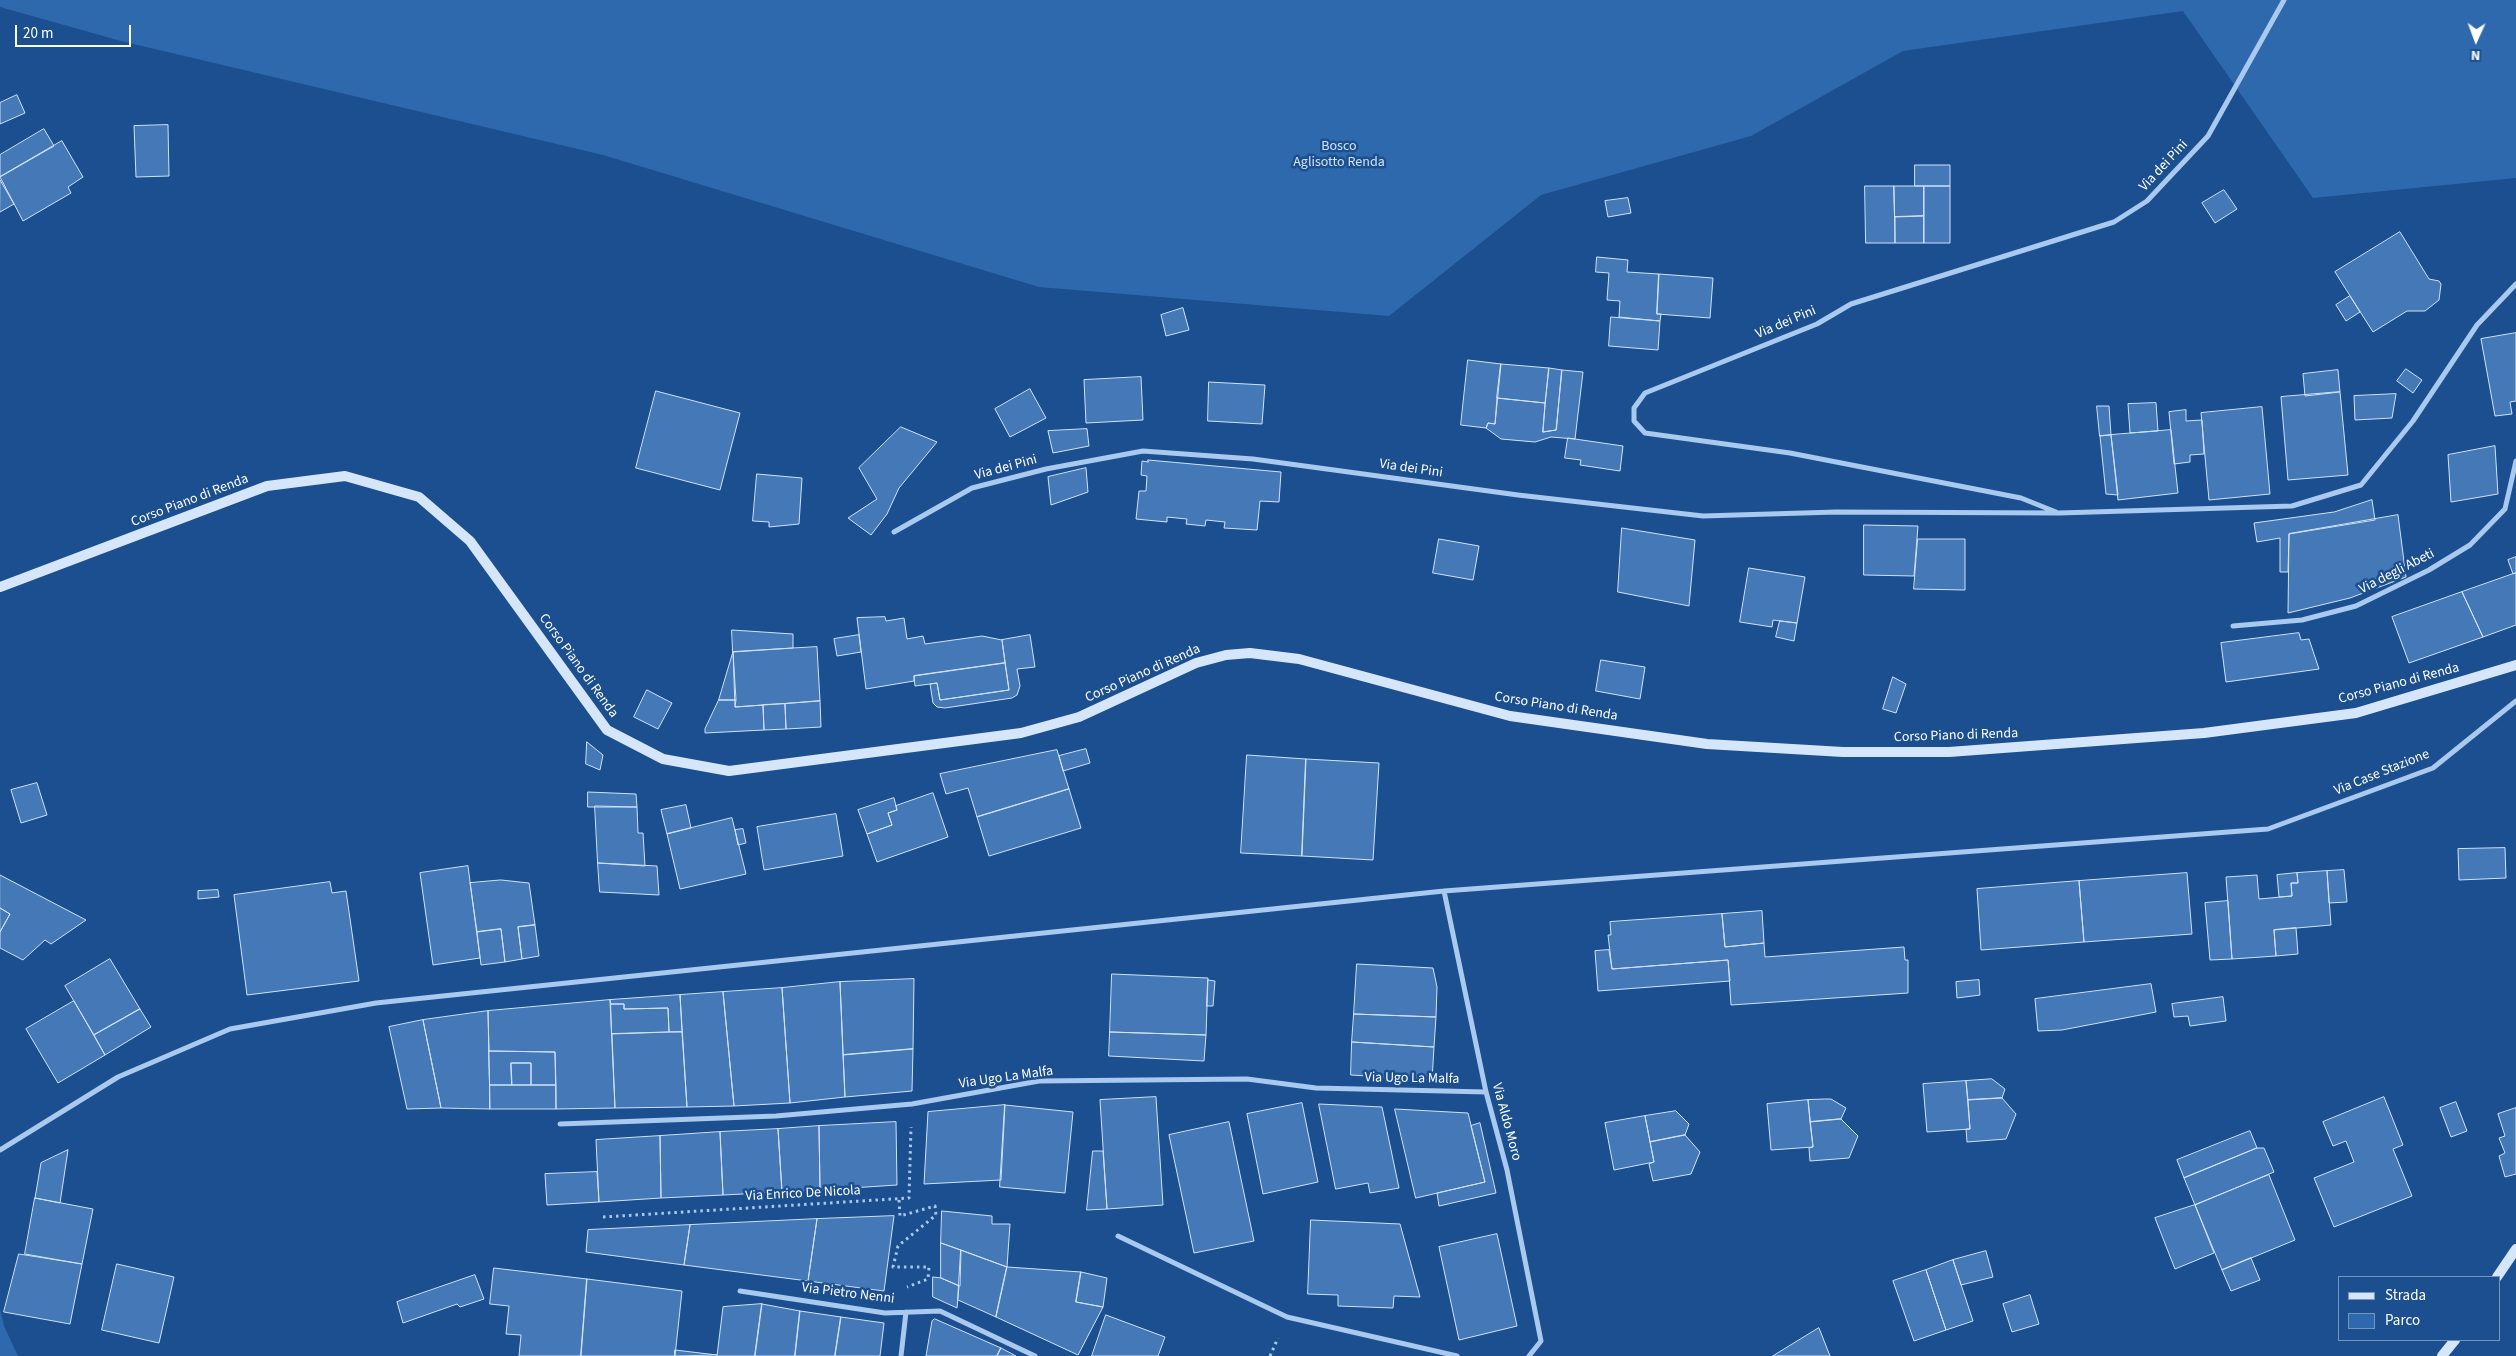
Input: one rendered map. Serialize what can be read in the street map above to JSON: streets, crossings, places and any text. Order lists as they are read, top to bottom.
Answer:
{
  "streets": {
    "main road": ["Corso Piano di Renda"],
    "street": [
      "Via dei Pini",
      "Via degli Abeti",
      "Via Case Stazione",
      "Via Ugo La Malfa",
      "Via Aldo Moro",
      "Via Pietro Nenni"
    ],
    "path": ["Via Enrico De Nicola"]
  },
  "crossings": [
    ["Via Case Stazione", "Via Aldo Moro"],
    ["Via Ugo La Malfa", "Via Aldo Moro"]
  ],
  "parks": ["Bosco Aglisotto Renda"],
  "legend": ["Strada", "Parco"],
  "scale_bar": "20 m",
  "north": "bottom"
}
